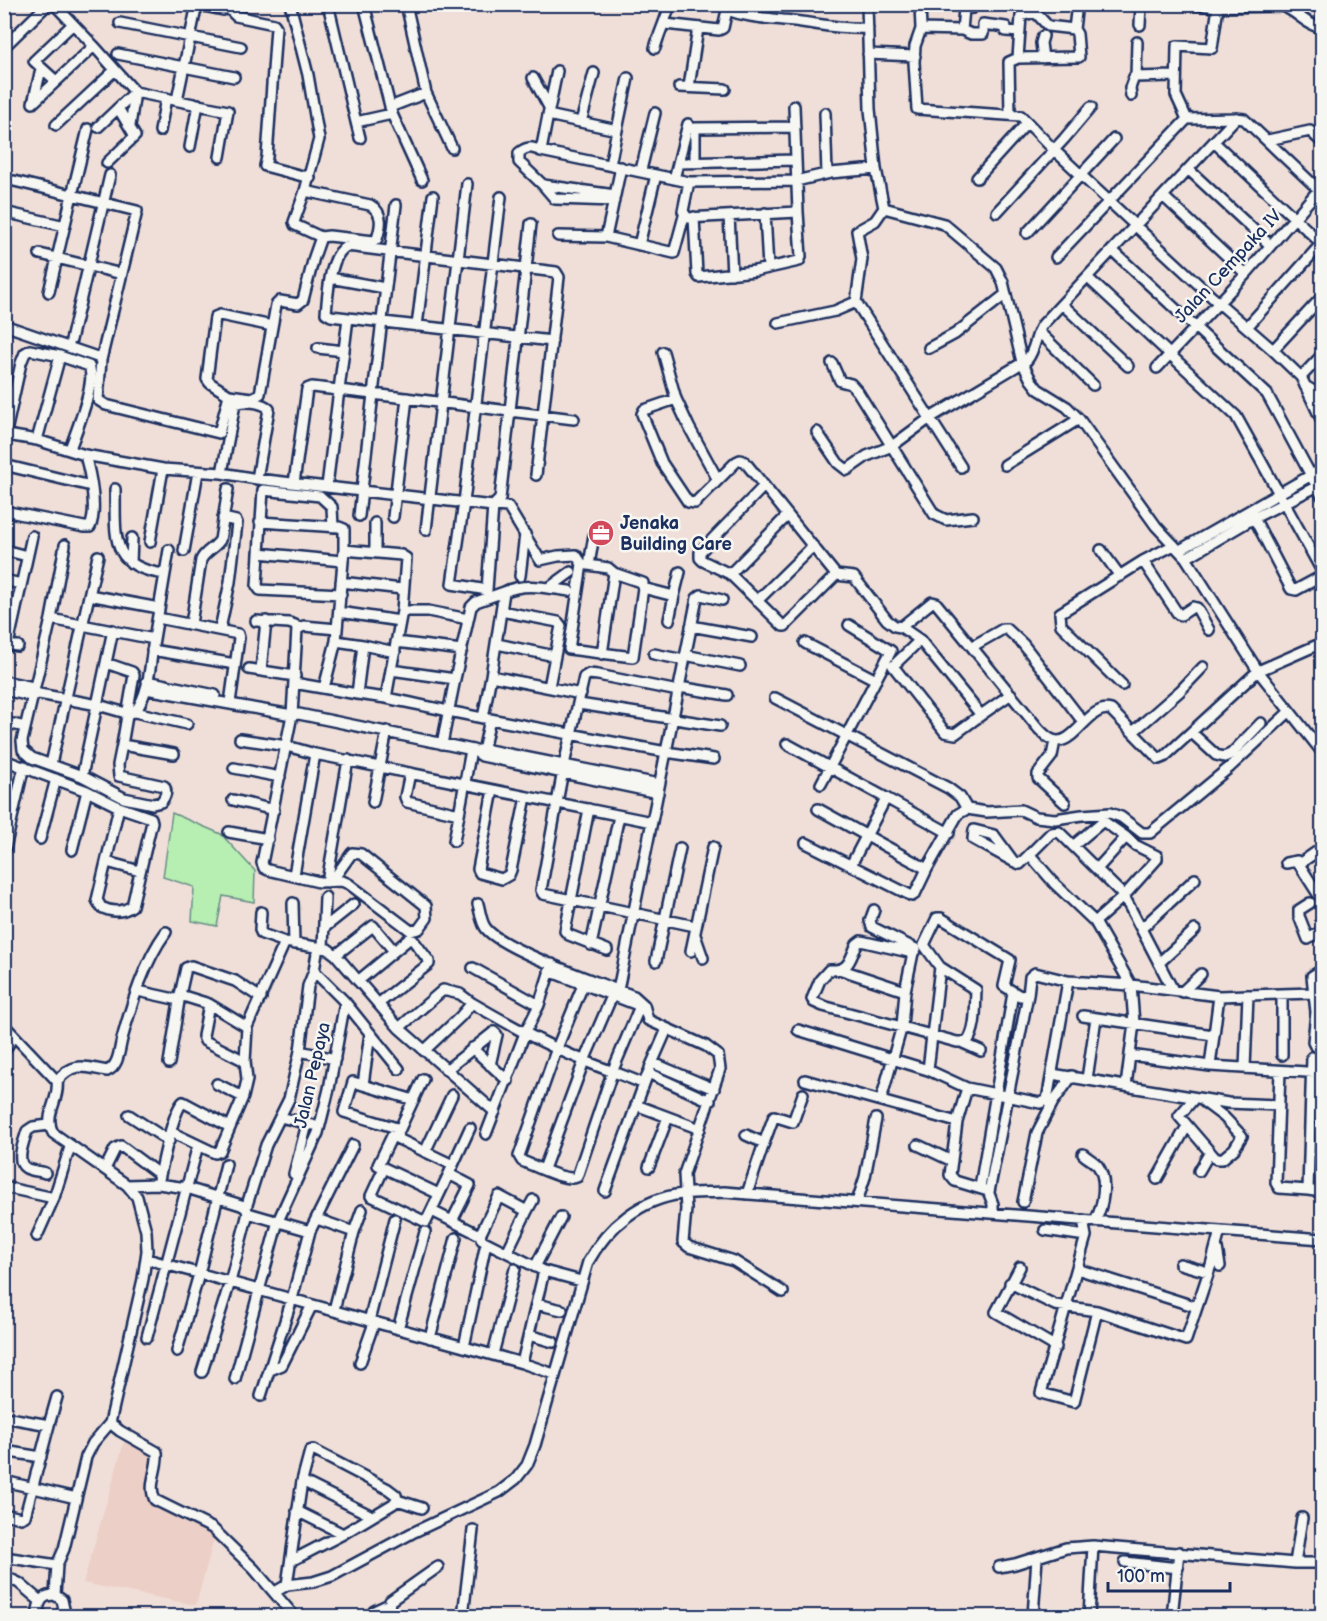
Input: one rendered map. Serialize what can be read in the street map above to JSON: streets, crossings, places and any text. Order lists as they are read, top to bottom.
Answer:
{
  "streets": {
    "street": ["Jalan Cempaka IV", "Jalan Pepaya"]
  },
  "places": {
    "office": ["Jenaka Building Care"]
  },
  "scale_bar": "100 m"
}
